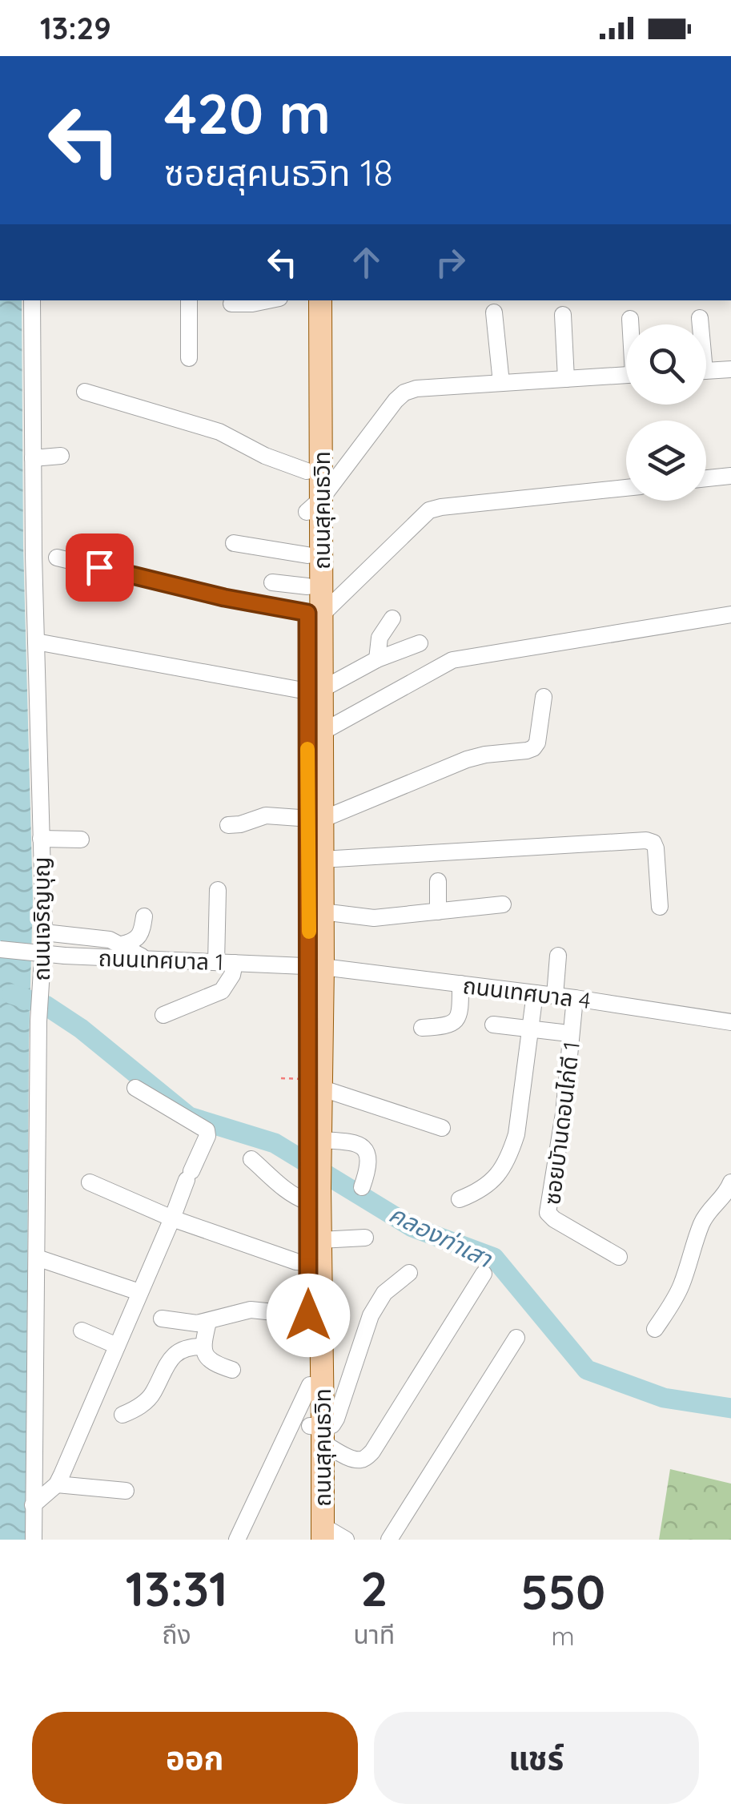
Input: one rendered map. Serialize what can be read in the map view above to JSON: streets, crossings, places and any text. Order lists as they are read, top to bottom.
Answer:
{
  "streets": {
    "main road": ["ถนนสุคนธวิท"],
    "street": [
      "ถนนเจริญบุญ",
      "ถนนเทศบาล 1",
      "ถนนเทศบาล 4",
      "ซอยบัานดอนไก่ดี 1"
    ]
  },
  "crossings": [
    ["ถนนสุคนธวิท", "ถนนเทศบาล 1"],
    ["ถนนสุคนธวิท", "ถนนเทศบาล 4"],
    ["ถนนเทศบาล 1", "ถนนเทศบาล 4"],
    ["ถนนเทศบาล 4", "ซอยบัานดอนไก่ดี 1"]
  ],
  "water": ["คลองท่าเสา"],
  "page": {
    "status": "13:29",
    "turn": ["420 m", "ซอยสุคนธวิท 18"],
    "eta": [
      "13:31",
      "ถึง",
      "2",
      "นาที",
      "550",
      "m"
    ],
    "buttons": ["ออก", "แชร์"]
  }
}
